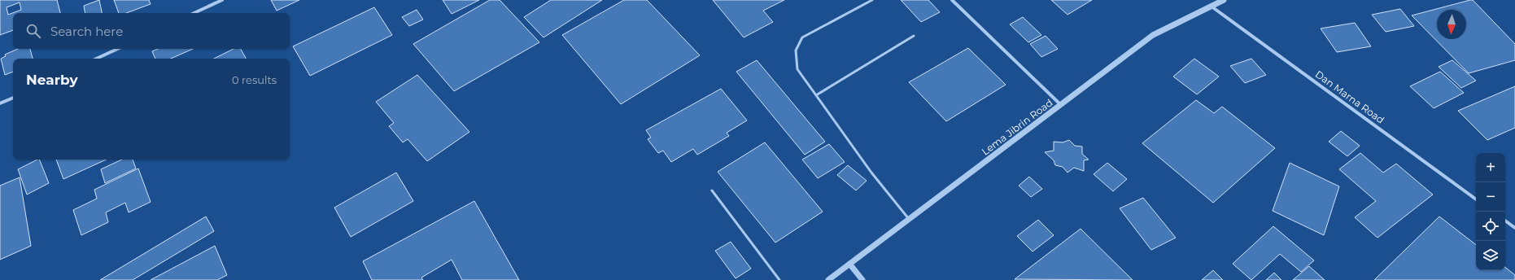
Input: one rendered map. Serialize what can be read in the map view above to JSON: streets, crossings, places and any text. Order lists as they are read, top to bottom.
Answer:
{
  "streets": {
    "street": ["Dan Marna Road", "Lema Jibrin Road"]
  },
  "crossings": [
    ["Dan Marna Road", "Lema Jibrin Road"]
  ],
  "north": "bottom",
  "page": {
    "search": "Search here",
    "heading": ["Nearby", "0 results"],
    "map_buttons": ["+", "−"]
  }
}
